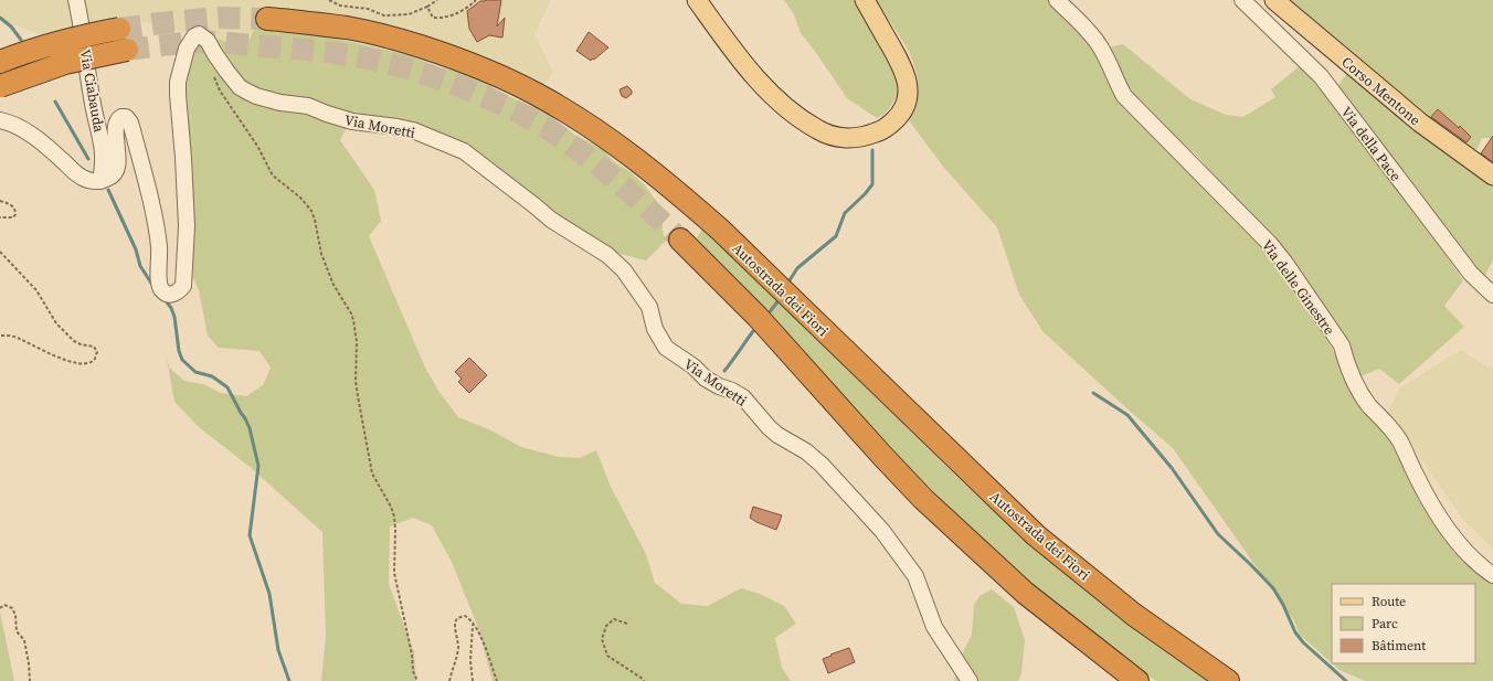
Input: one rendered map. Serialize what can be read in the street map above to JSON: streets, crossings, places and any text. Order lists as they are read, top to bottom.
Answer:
{
  "streets": {
    "highway": ["Autostrada dei Fiori"],
    "main road": ["Corso Mentone"],
    "street": [
      "Via Ciabauda",
      "Via Moretti",
      "Via della Pace",
      "Via delle Ginestre"
    ]
  },
  "crossings": [
    ["Via Ciabauda", "Via Moretti"]
  ],
  "legend": ["Route", "Parc", "Bâtiment"]
}
